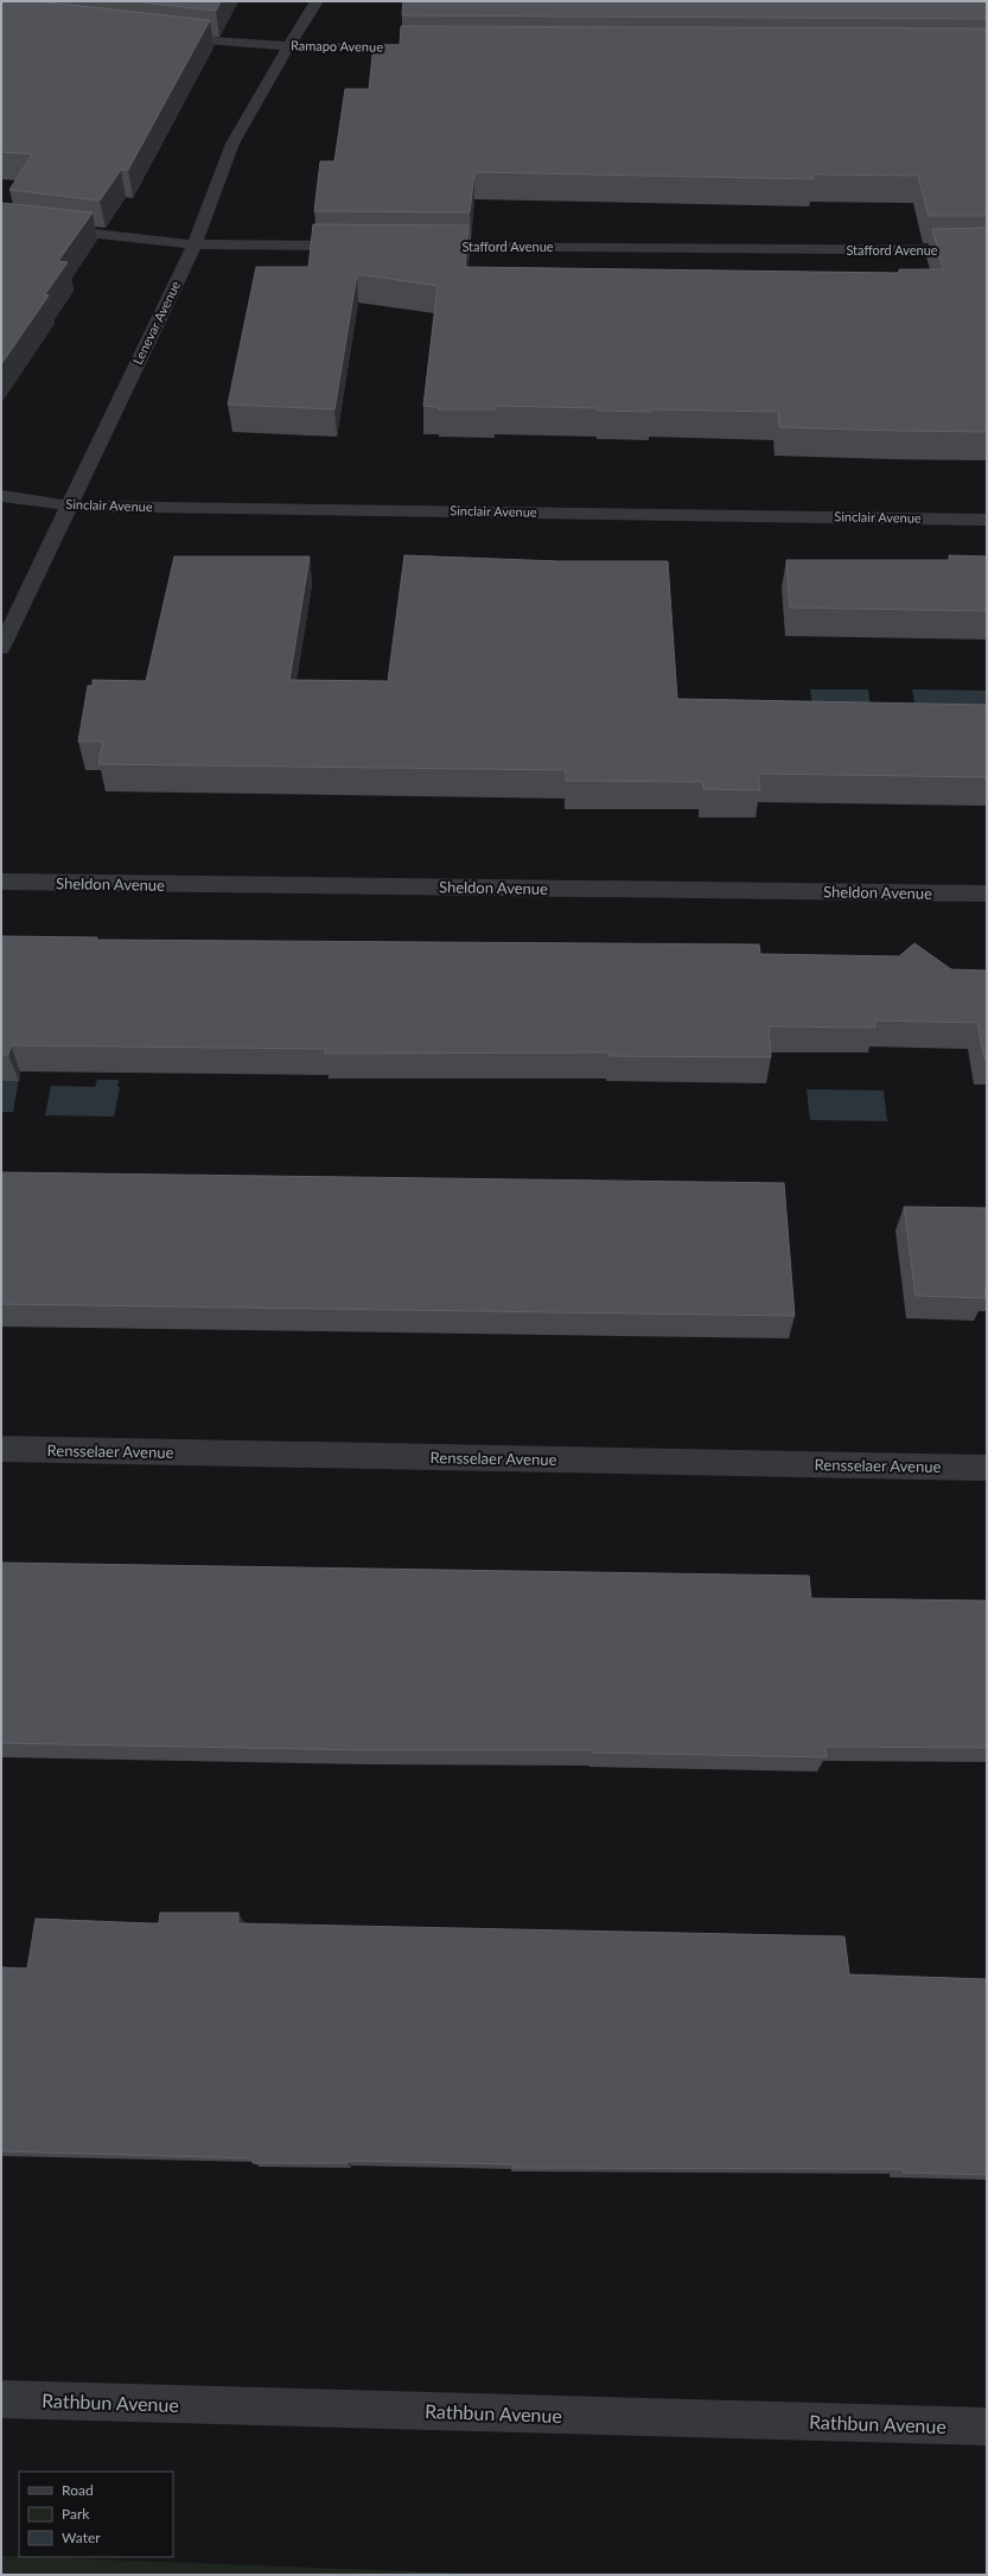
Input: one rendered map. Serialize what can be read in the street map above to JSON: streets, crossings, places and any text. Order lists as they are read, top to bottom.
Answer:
{
  "streets": {
    "street": [
      "Ramapo Avenue",
      "Stafford Avenue",
      "Lenevar Avenue",
      "Sinclair Avenue",
      "Sheldon Avenue",
      "Rensselaer Avenue",
      "Rathbun Avenue"
    ]
  },
  "crossings": [
    ["Ramapo Avenue", "Lenevar Avenue"],
    ["Lenevar Avenue", "Sinclair Avenue"]
  ],
  "legend": ["Road", "Park", "Water"]
}
